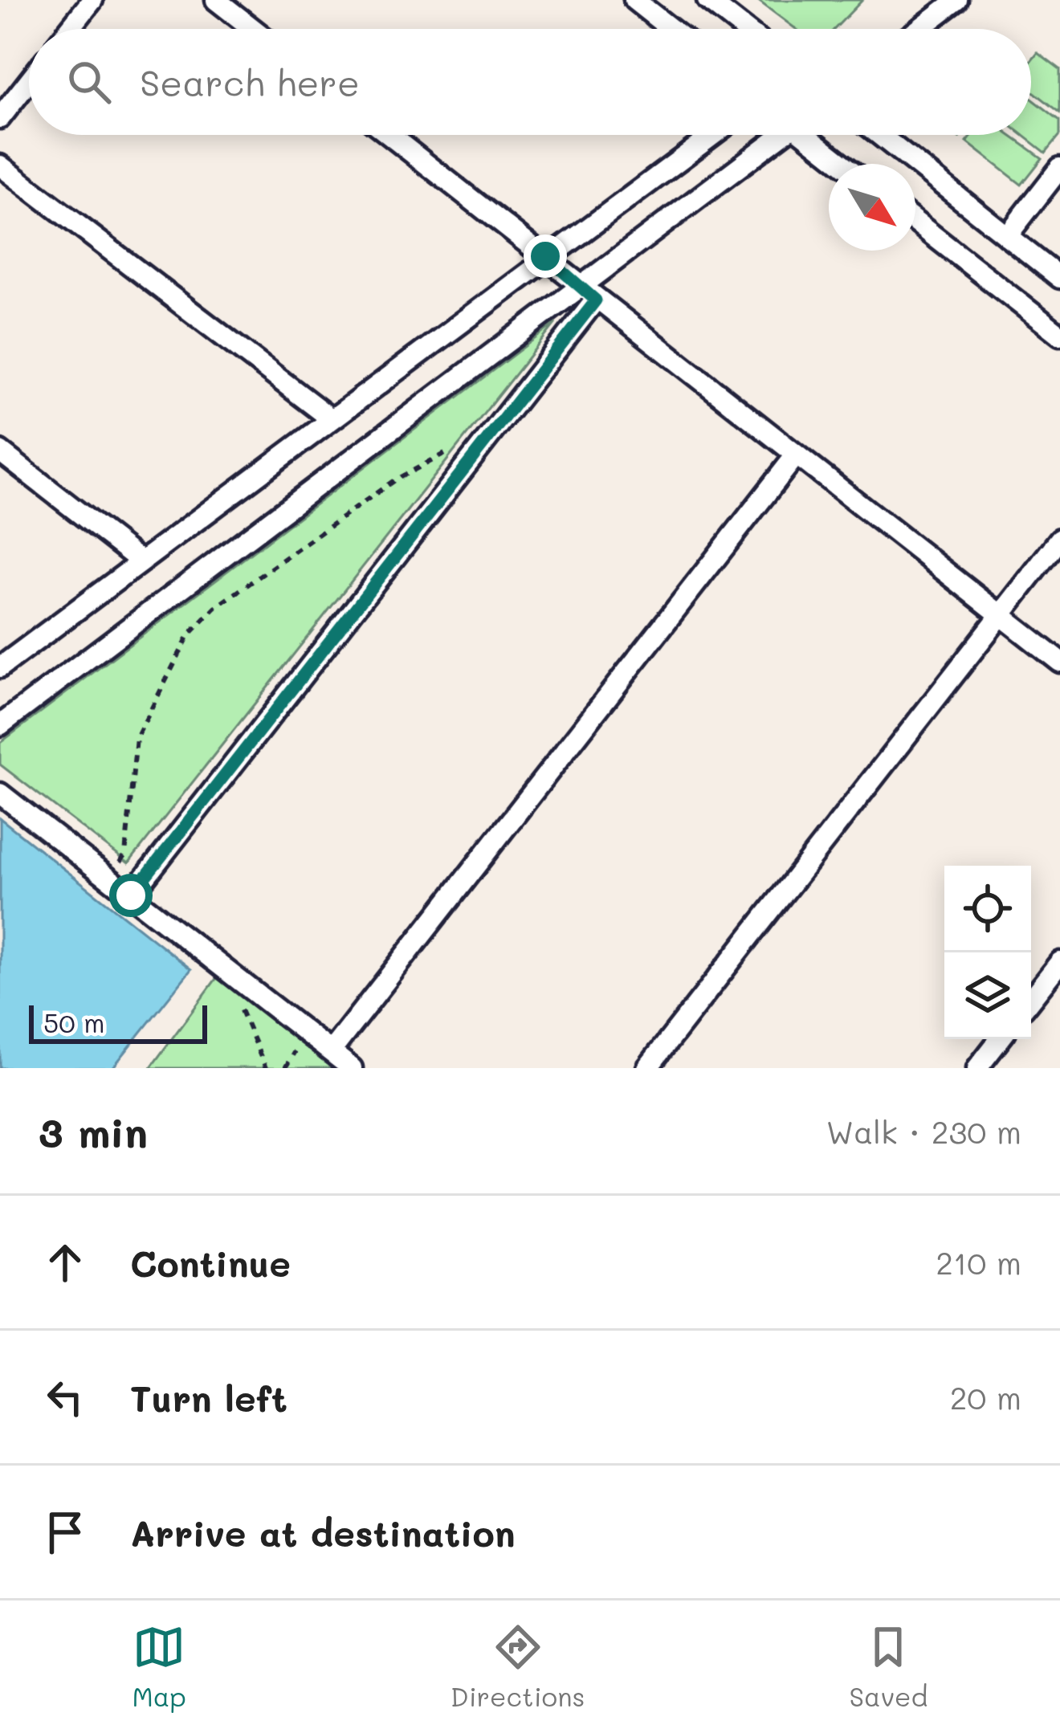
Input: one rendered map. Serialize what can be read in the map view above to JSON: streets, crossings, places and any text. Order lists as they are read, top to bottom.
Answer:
{
  "scale_bar": "50 m",
  "north": "bottom right",
  "page": {
    "search": "Search here",
    "scale": "50 m",
    "heading": ["3 min", "Walk · 230 m"],
    "list": [
      ["Continue", "210 m"],
      ["Turn left", "20 m"],
      "Arrive at destination"
    ],
    "nav": ["Map", "Directions", "Saved"]
  }
}
